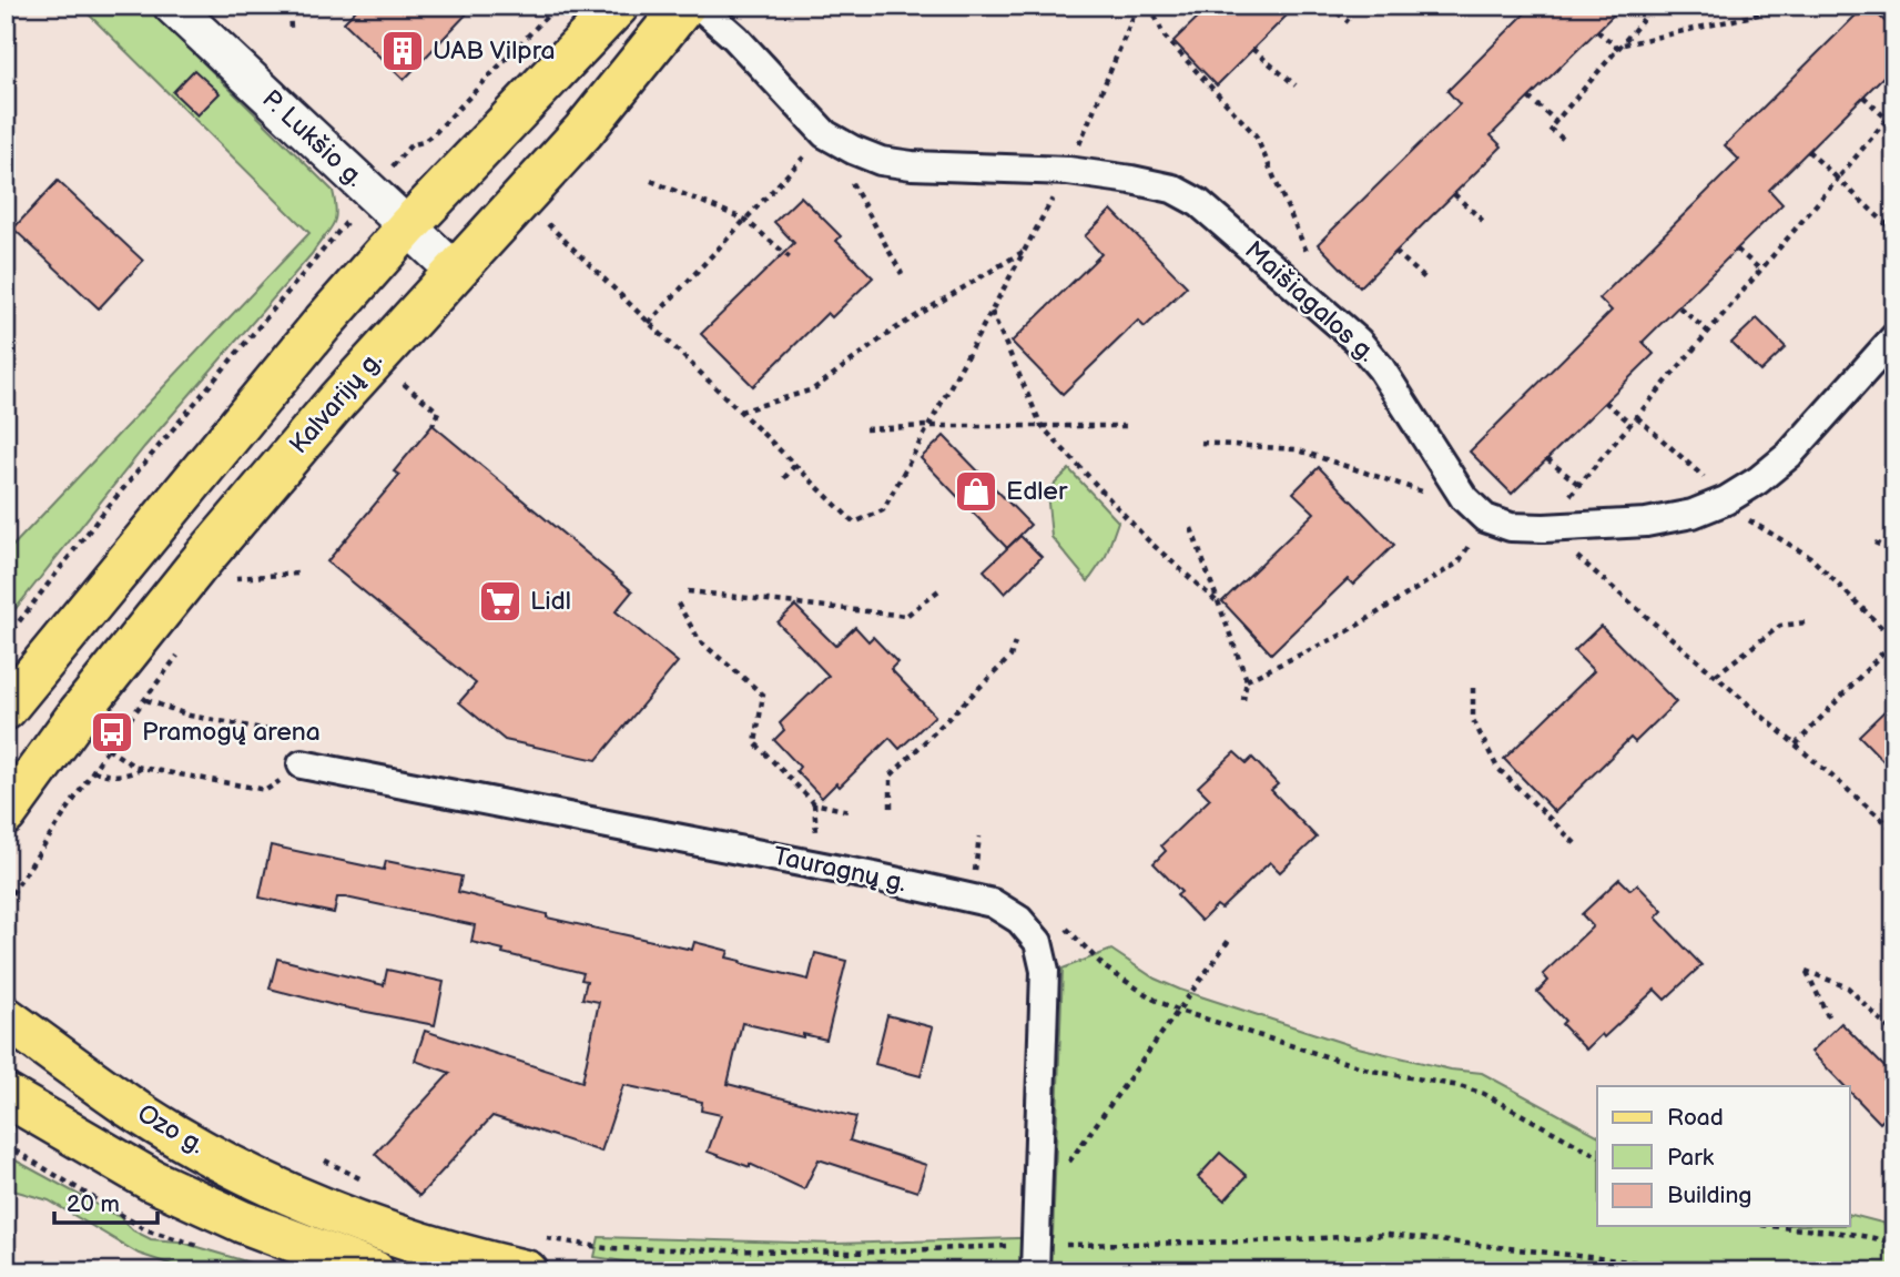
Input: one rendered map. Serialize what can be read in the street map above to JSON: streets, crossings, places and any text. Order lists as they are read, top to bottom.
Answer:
{
  "streets": {
    "main road": ["Kalvarijų g.", "Ozo g."],
    "street": ["P. Lukšio g.", "Maišiagalos g.", "Tauragnų g."]
  },
  "crossings": [
    ["P. Lukšio g.", "Kalvarijų g."]
  ],
  "places": {
    "building": ["UAB Vilpra"],
    "shop": ["Edler"],
    "supermarket": ["Lidl"],
    "bus stop": ["Pramogų arena"]
  },
  "legend": ["Road", "Park", "Building"],
  "scale_bar": "20 m"
}
